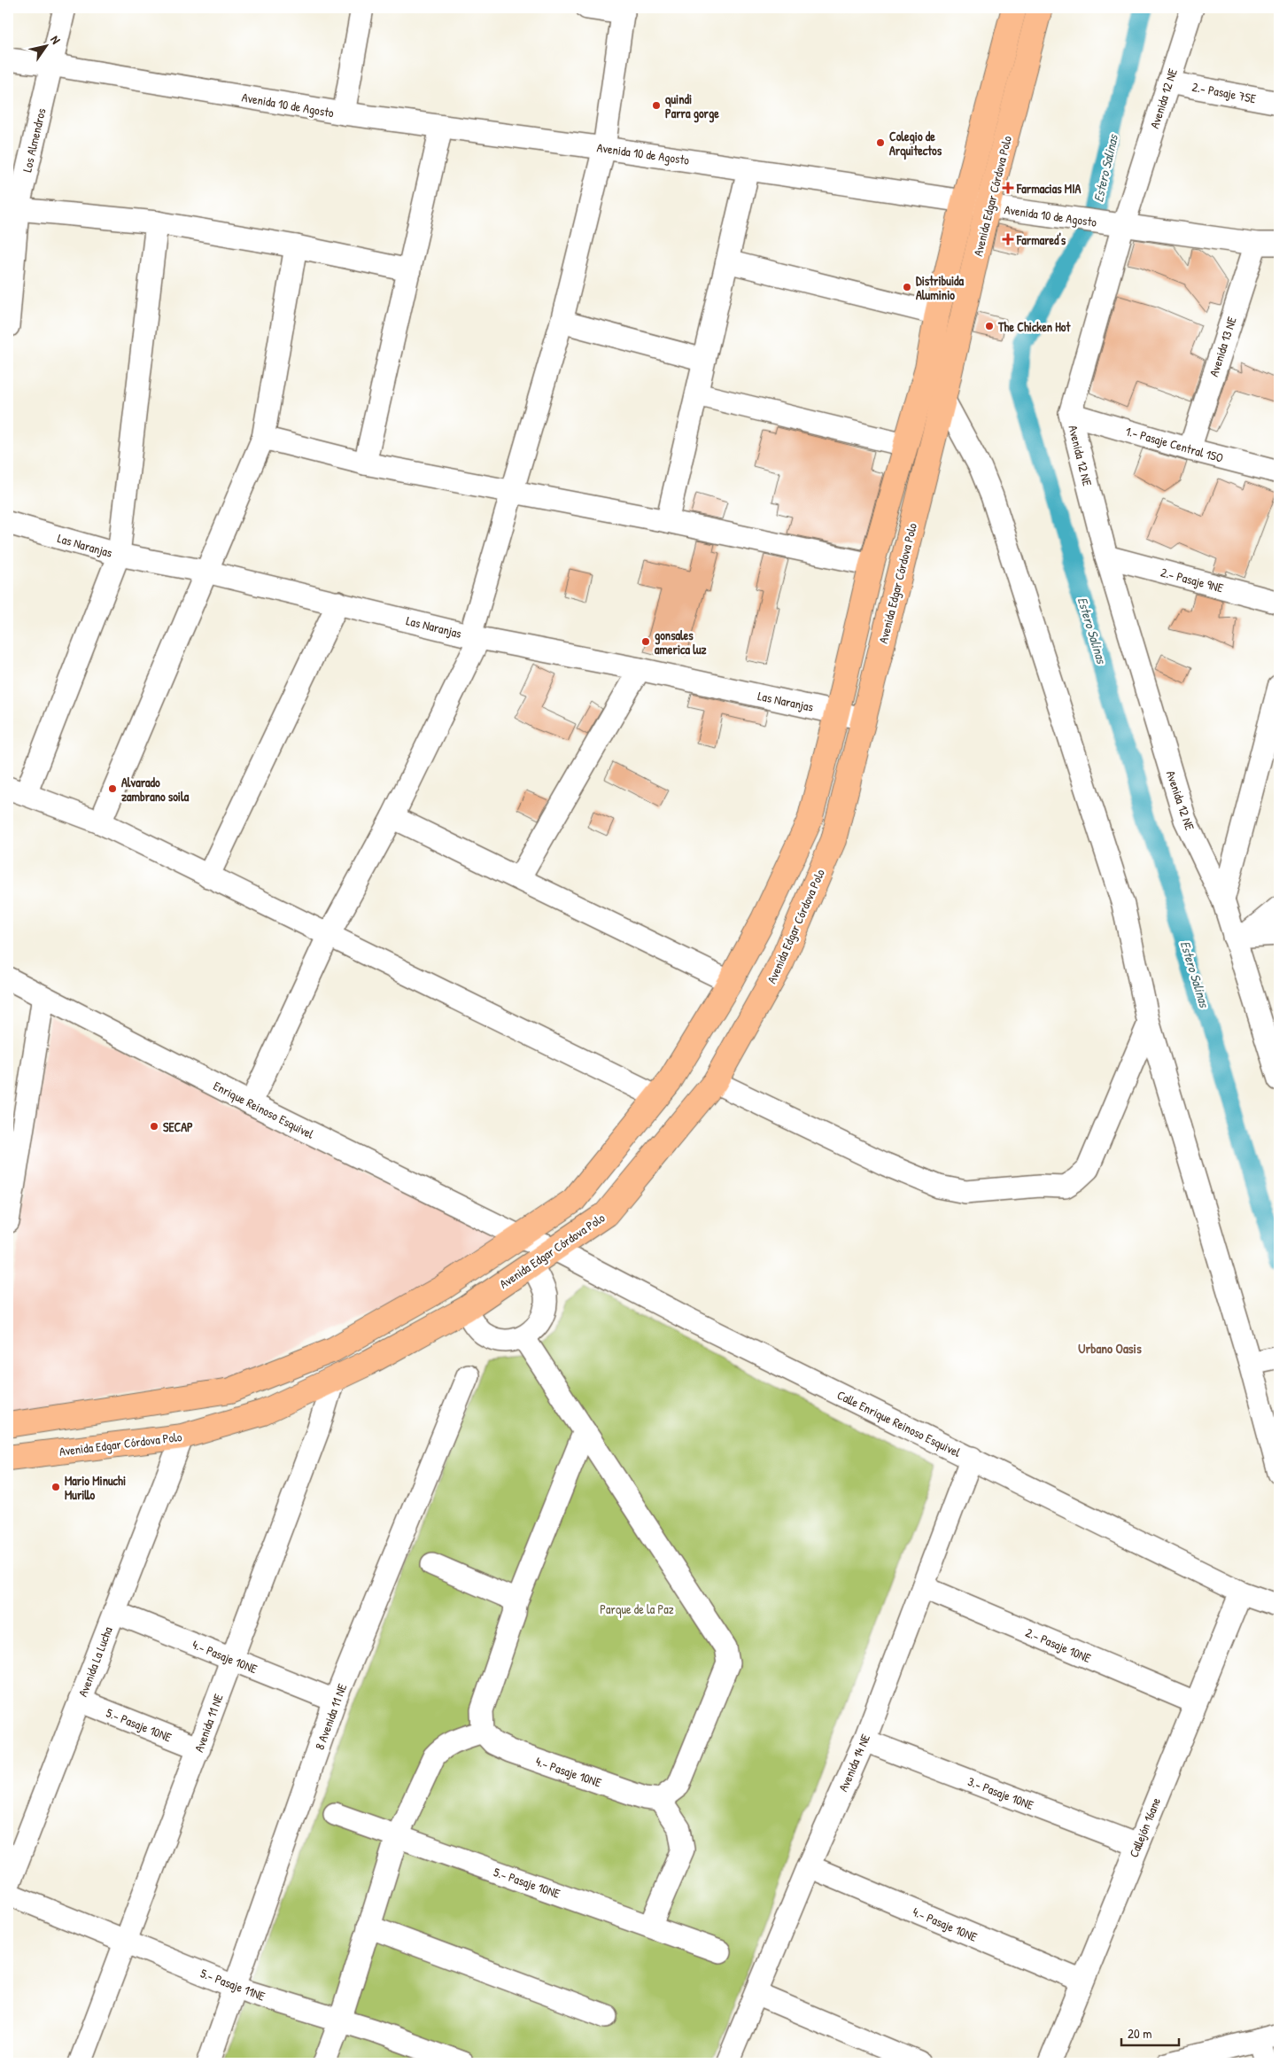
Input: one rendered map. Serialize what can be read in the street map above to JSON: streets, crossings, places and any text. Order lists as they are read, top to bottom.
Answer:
{
  "streets": {
    "main road": ["Avenida Edgar Córdova Polo"],
    "street": [
      "2.- Pasaje 7SE",
      "Avenida 12 NE",
      "Avenida 10 de Agosto",
      "Los Almendros",
      "Avenida 13 NE",
      "1.- Pasaje Central 1SO",
      "Las Naranjas",
      "2.- Pasaje 9NE",
      "Enrique Reinoso Esquivel",
      "Calle Enrique Reinoso Esquivel",
      "2.- Pasaje 10NE",
      "4.- Pasaje 10NE",
      "Avenida La Lucha",
      "8 Avenida 11 NE",
      "Avenida 11 NE",
      "5.- Pasaje 10NE",
      "Avenida 14 NE",
      "3.- Pasaje 10NE",
      "Callejón 16ane",
      "5.- Pasaje 11NE"
    ]
  },
  "crossings": [
    ["2.- Pasaje 7SE", "Avenida 12 NE"],
    ["Avenida 12 NE", "Avenida 10 de Agosto"],
    ["Avenida 12 NE", "1.- Pasaje Central 1SO"],
    ["Avenida 12 NE", "2.- Pasaje 9NE"],
    ["Avenida 10 de Agosto", "Los Almendros"],
    ["Avenida 10 de Agosto", "Avenida Edgar Córdova Polo"],
    ["Avenida 10 de Agosto", "Avenida 13 NE"],
    ["Avenida Edgar Córdova Polo", "Las Naranjas"],
    ["Avenida Edgar Córdova Polo", "Enrique Reinoso Esquivel"],
    ["Avenida Edgar Córdova Polo", "Calle Enrique Reinoso Esquivel"],
    ["Avenida Edgar Córdova Polo", "Avenida La Lucha"],
    ["Avenida Edgar Córdova Polo", "Avenida 11 NE"],
    ["Avenida 13 NE", "1.- Pasaje Central 1SO"],
    ["Enrique Reinoso Esquivel", "Calle Enrique Reinoso Esquivel"],
    ["Calle Enrique Reinoso Esquivel", "Avenida 14 NE"],
    ["Calle Enrique Reinoso Esquivel", "Callejón 16ane"],
    ["2.- Pasaje 10NE", "Avenida 14 NE"],
    ["2.- Pasaje 10NE", "Callejón 16ane"],
    ["4.- Pasaje 10NE", "Avenida La Lucha"],
    ["4.- Pasaje 10NE", "8 Avenida 11 NE"],
    ["4.- Pasaje 10NE", "Avenida 11 NE"],
    ["4.- Pasaje 10NE", "Avenida 14 NE"],
    ["4.- Pasaje 10NE", "Callejón 16ane"],
    ["Avenida La Lucha", "5.- Pasaje 10NE"],
    ["8 Avenida 11 NE", "5.- Pasaje 11NE"],
    ["Avenida 11 NE", "5.- Pasaje 10NE"],
    ["Avenida 11 NE", "5.- Pasaje 11NE"],
    ["Avenida 14 NE", "3.- Pasaje 10NE"],
    ["3.- Pasaje 10NE", "Callejón 16ane"]
  ],
  "districts": ["Urbano Oasis"],
  "water": ["Estero Salinas"],
  "parks": ["Parque de la Paz"],
  "places": {
    "other": [
      "quindi Parra gorge",
      "Colegio de Arquitectos",
      "Distribuida Aluminio",
      "The Chicken Hot",
      "gonsales america luz",
      "Alvarado zambrano soila",
      "SECAP",
      "Mario Minuchi Murillo"
    ],
    "health": ["Farmacias MIA", "Farmared's"]
  },
  "scale_bar": "20 m",
  "north": "top right"
}
